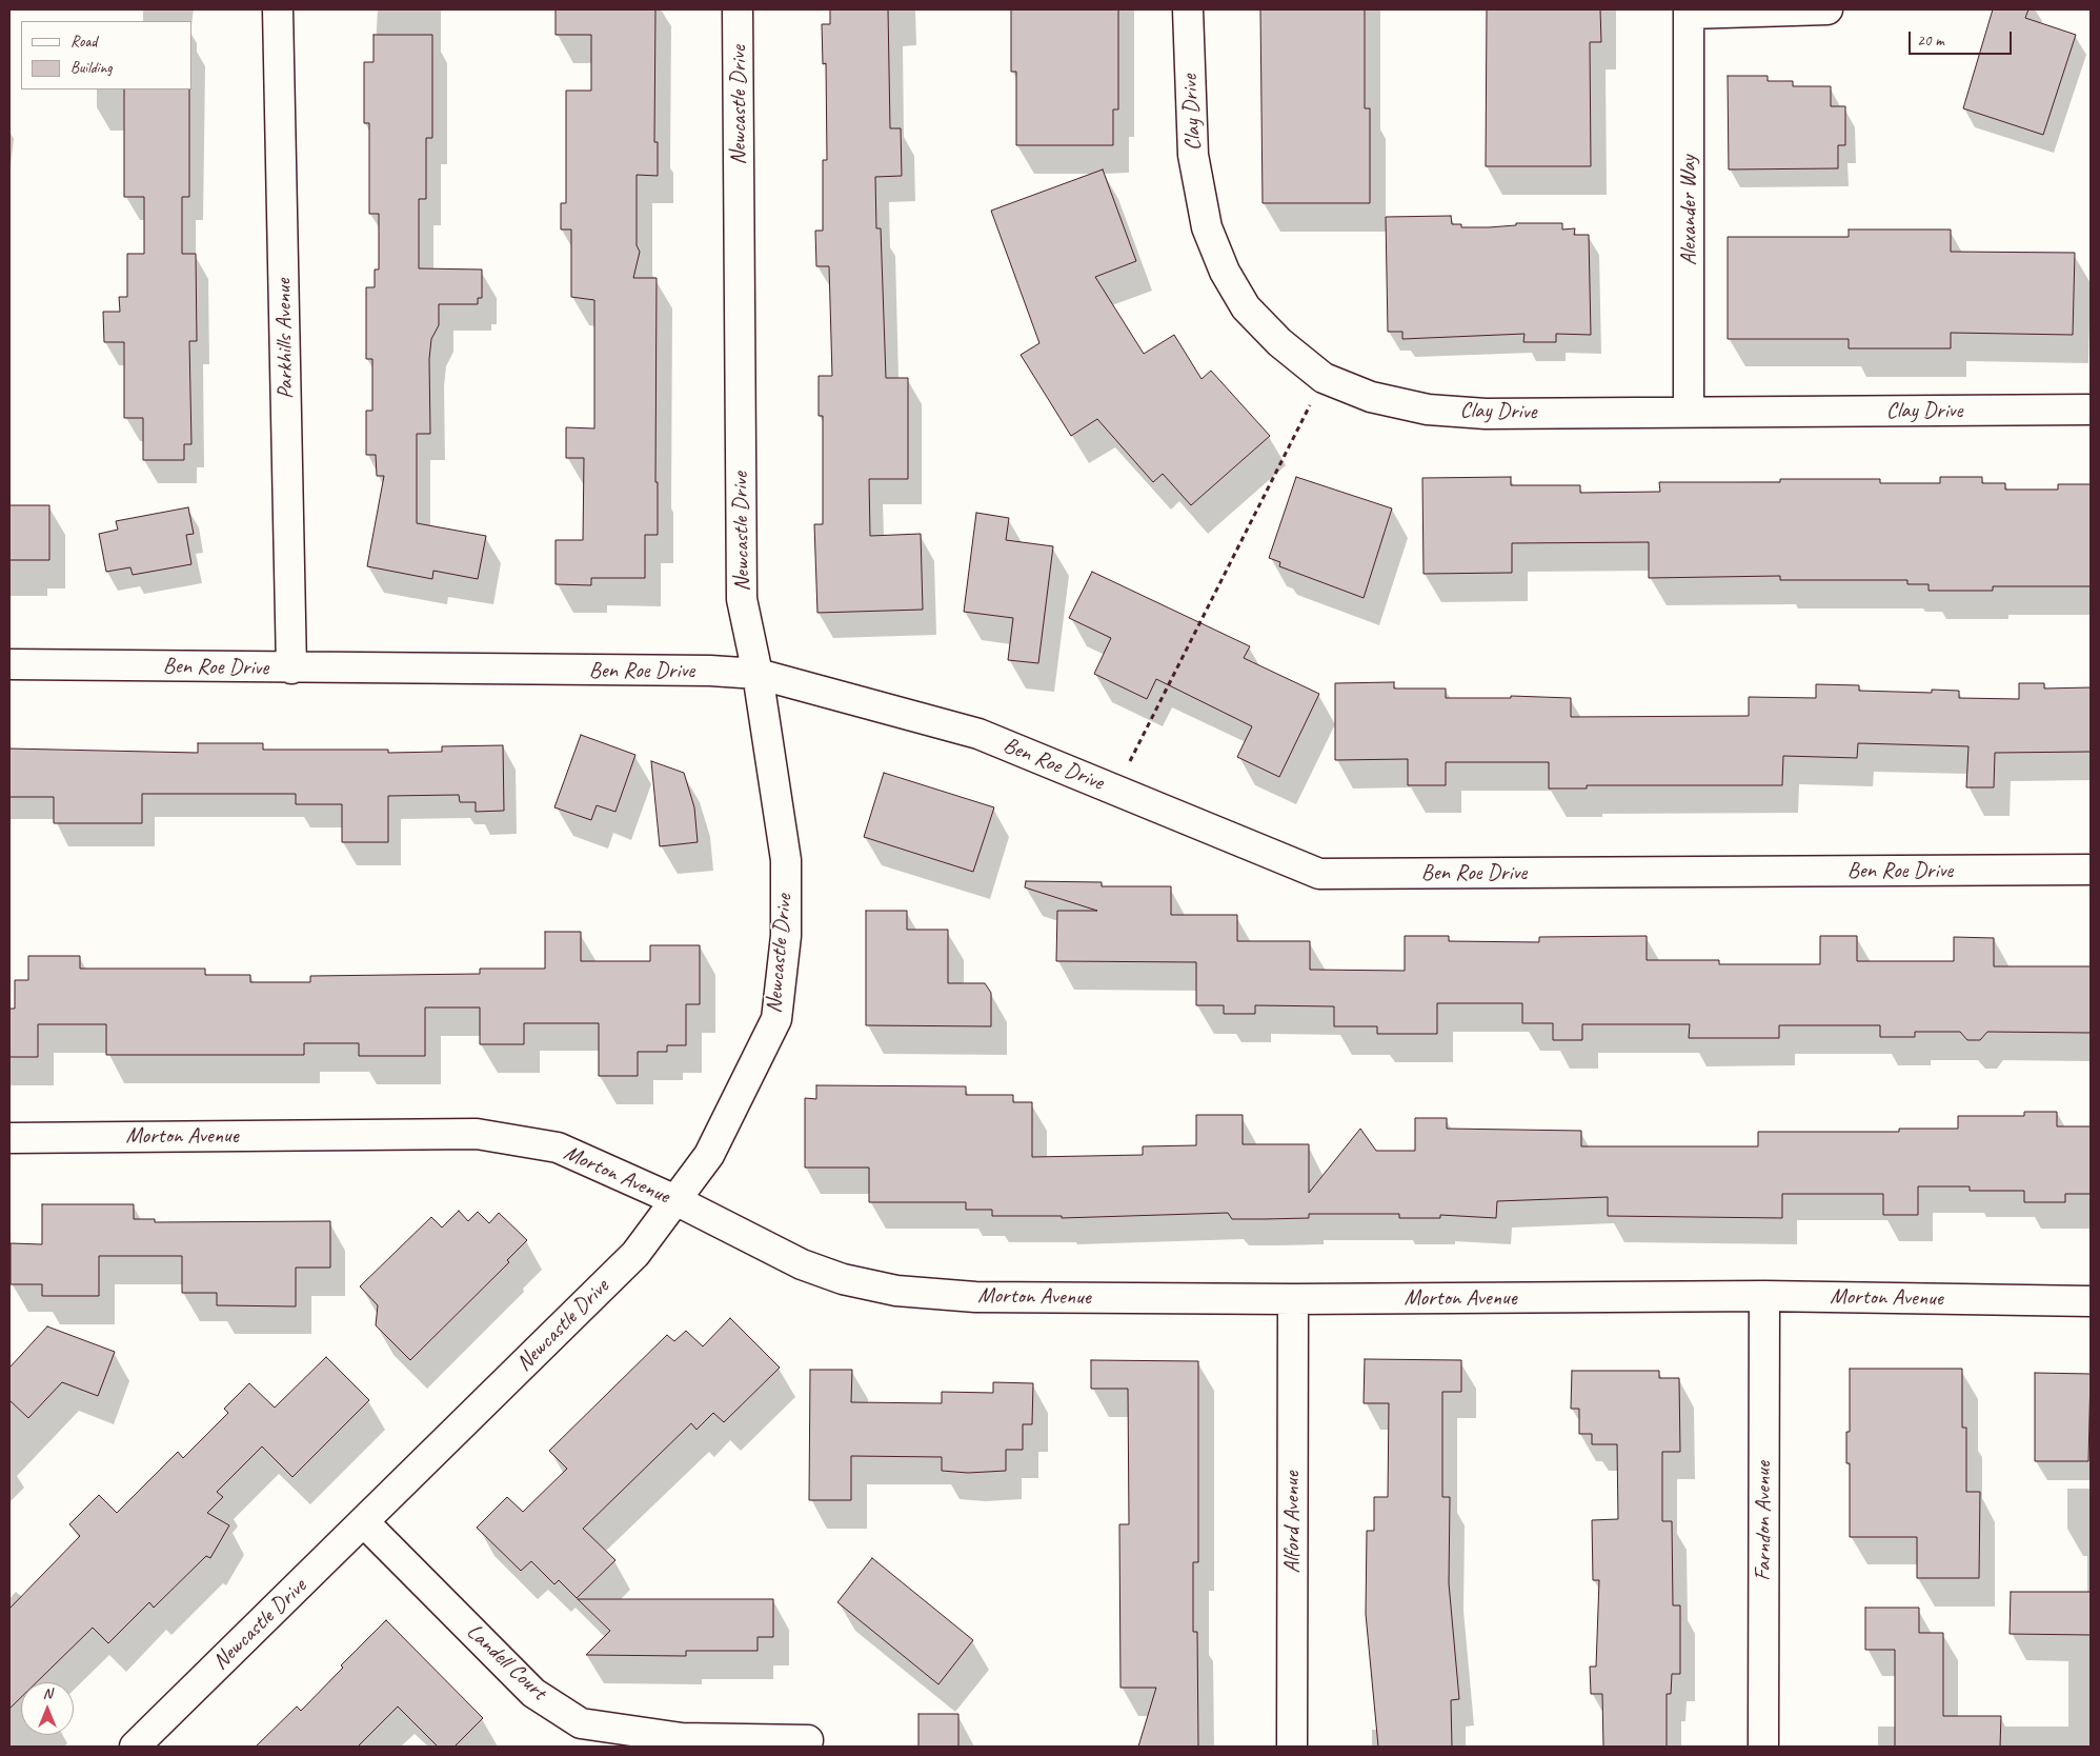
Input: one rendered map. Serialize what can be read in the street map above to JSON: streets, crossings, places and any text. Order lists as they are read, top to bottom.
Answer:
{
  "streets": {
    "street": [
      "Newcastle Drive",
      "Clay Drive",
      "Alexander Way",
      "Parkhills Avenue",
      "Ben Roe Drive",
      "Morton Avenue",
      "Farndon Avenue",
      "Alford Avenue",
      "Landell Court"
    ]
  },
  "crossings": [
    ["Newcastle Drive", "Ben Roe Drive"],
    ["Newcastle Drive", "Morton Avenue"],
    ["Newcastle Drive", "Landell Court"],
    ["Clay Drive", "Alexander Way"],
    ["Parkhills Avenue", "Ben Roe Drive"],
    ["Morton Avenue", "Farndon Avenue"],
    ["Morton Avenue", "Alford Avenue"]
  ],
  "legend": ["Road", "Building"],
  "scale_bar": "20 m",
  "north": "top"
}
